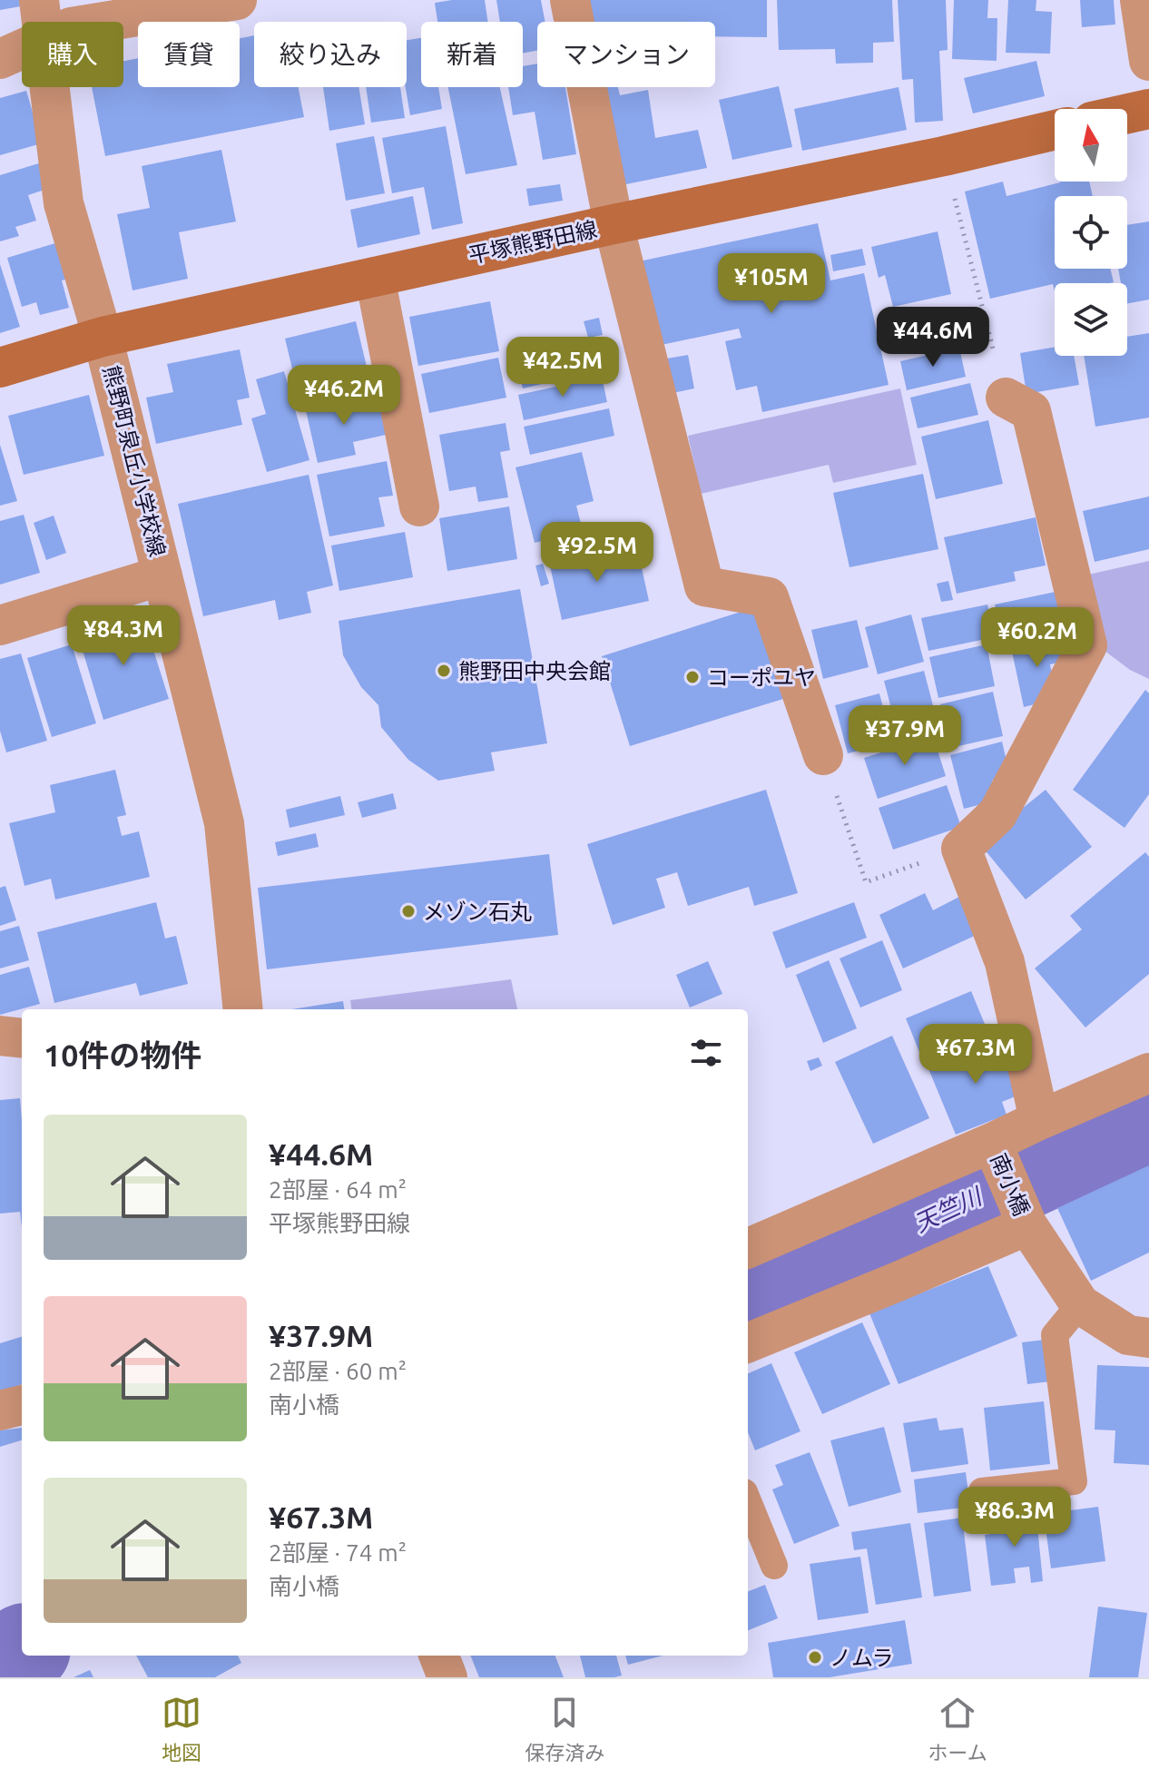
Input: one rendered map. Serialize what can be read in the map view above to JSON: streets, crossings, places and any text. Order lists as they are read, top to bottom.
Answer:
{
  "streets": {
    "street": ["平塚熊野田線", "熊野町泉丘小学校線", "南小橋"]
  },
  "crossings": [
    ["平塚熊野田線", "熊野町泉丘小学校線"]
  ],
  "water": ["天竺川"],
  "places": [
    "熊野田中央会館",
    "コーポユヤ",
    "メゾン石丸",
    "ノムラ"
  ],
  "north": "top",
  "page": {
    "chip": [
      "購入",
      "賃貸",
      "絞り込み",
      "新着",
      "マンション"
    ],
    "price": [
      "¥105M",
      "¥44.6M",
      "¥42.5M",
      "¥46.2M",
      "¥92.5M",
      "¥84.3M",
      "¥60.2M",
      "¥37.9M",
      "¥67.3M",
      "¥86.3M"
    ],
    "heading": "10件の物件",
    "list": [
      {
        "name": "¥44.6M",
        "note": "2部屋 · 64 m² · 平塚熊野田線"
      },
      {
        "name": "¥37.9M",
        "note": "2部屋 · 60 m² · 南小橋"
      },
      {
        "name": "¥67.3M",
        "note": "2部屋 · 74 m² · 南小橋"
      }
    ],
    "tabs": ["地図", "保存済み", "ホーム"]
  }
}
